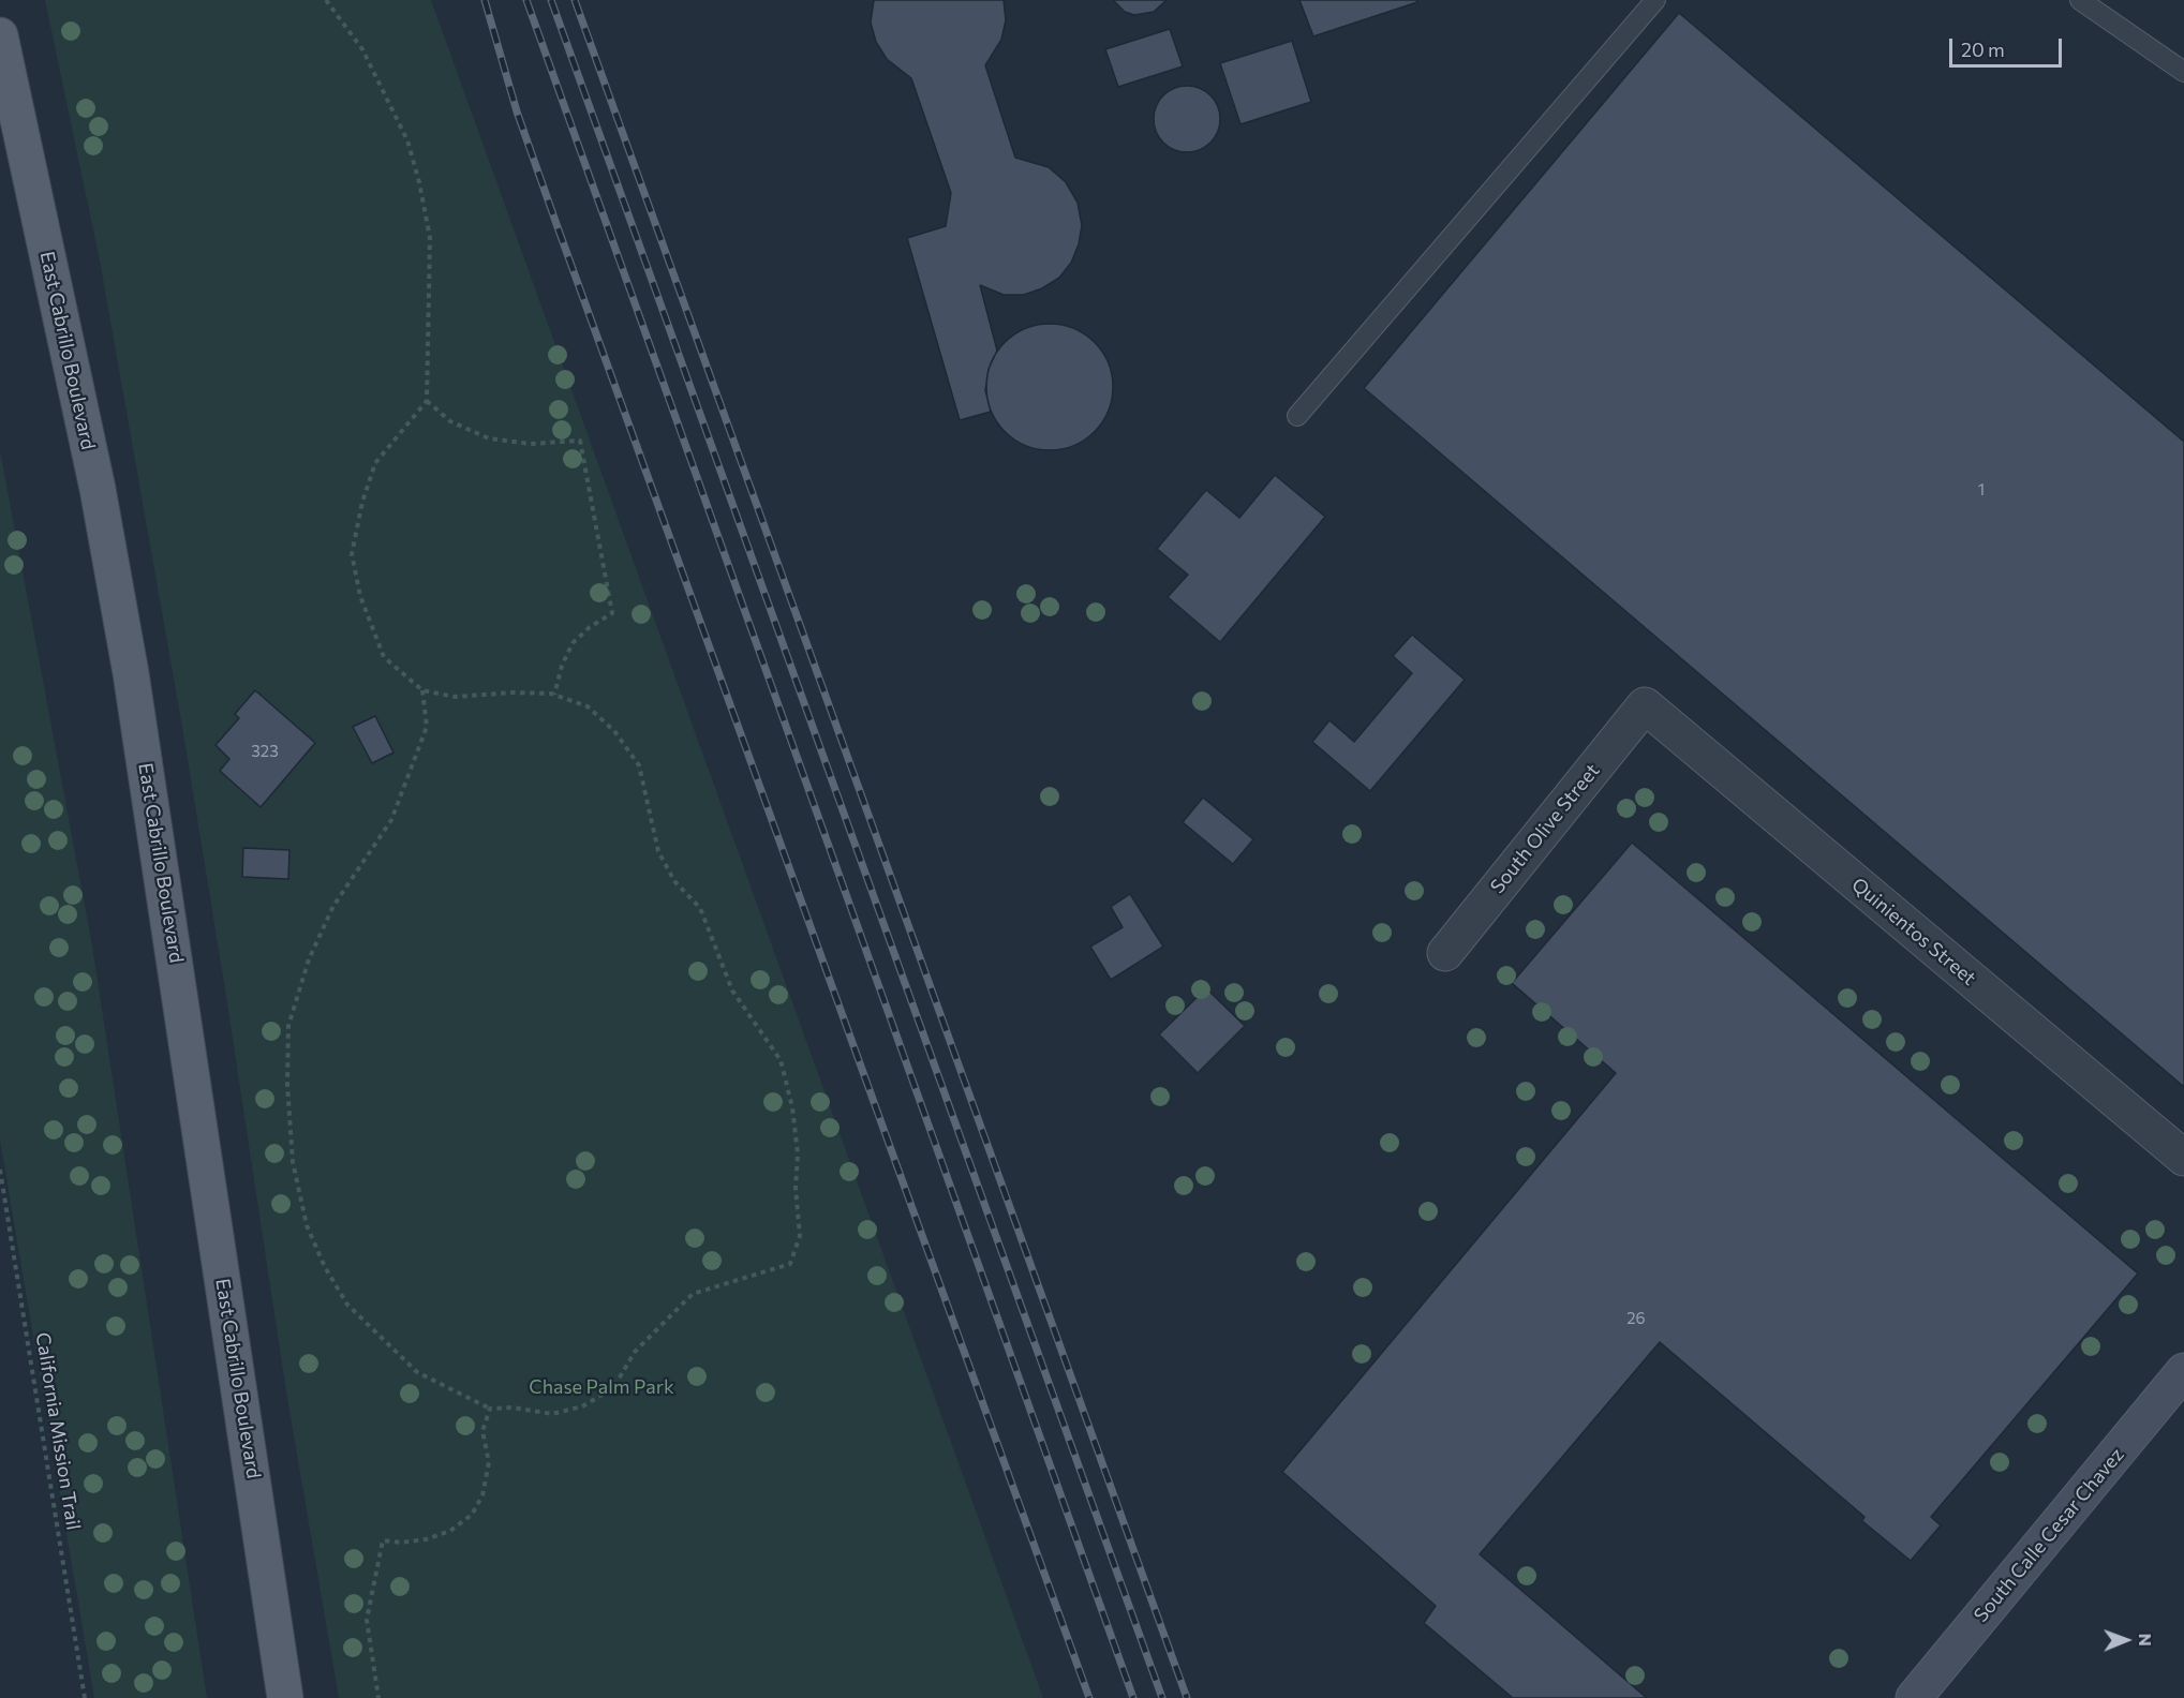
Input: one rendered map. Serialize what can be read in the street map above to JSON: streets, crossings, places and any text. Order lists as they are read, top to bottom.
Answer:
{
  "streets": {
    "main road": ["East Cabrillo Boulevard"],
    "street": ["South Olive Street", "Quinientos Street", "South Calle Cesar Chavez"],
    "path": ["California Mission Trail"]
  },
  "crossings": [
    ["South Olive Street", "Quinientos Street"]
  ],
  "parks": ["Chase Palm Park"],
  "house_numbers": ["1", "323", "26"],
  "scale_bar": "20 m",
  "north": "right"
}
